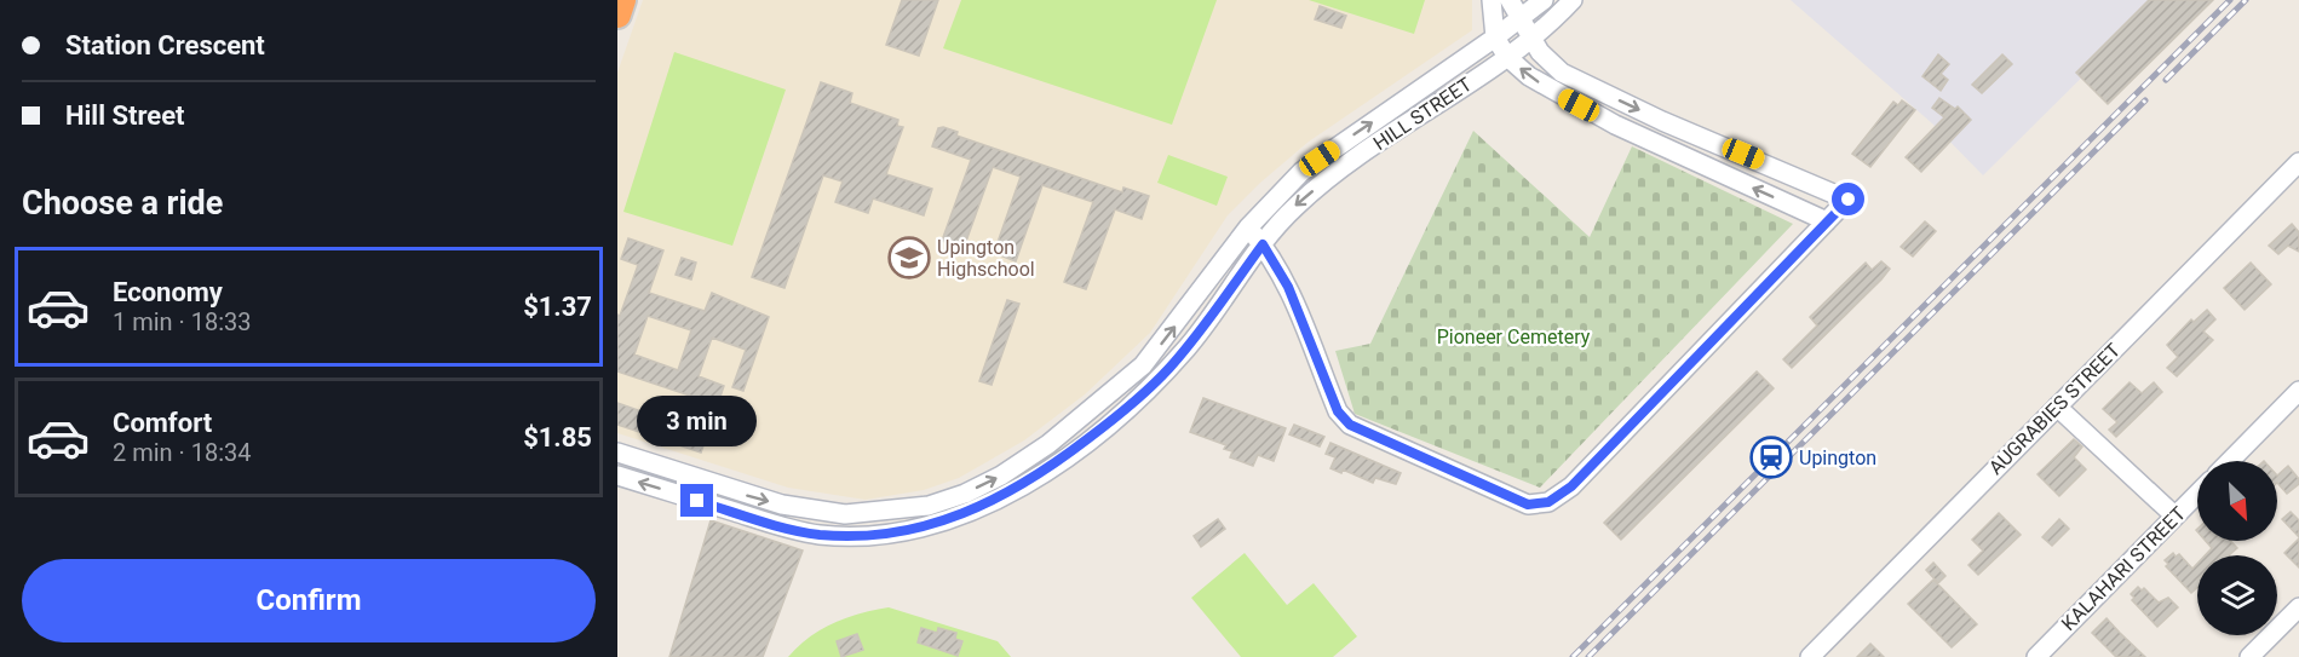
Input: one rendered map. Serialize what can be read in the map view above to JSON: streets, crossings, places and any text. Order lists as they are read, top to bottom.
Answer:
{
  "streets": {
    "street": ["HILL STREET", "AUGRABIES STREET", "KALAHARI STREET"]
  },
  "parks": ["Pioneer Cemetery"],
  "places": {
    "school or university": ["Upington Highschool"],
    "station": ["Upington"]
  },
  "north": "bottom right",
  "page": {
    "banner": ["Station Crescent", "Hill Street"],
    "heading": "Choose a ride",
    "list": [
      {
        "name": "Economy",
        "note": "1 min · 18:33",
        "value": "$1.37"
      },
      {
        "name": "Comfort",
        "note": "2 min · 18:34",
        "value": "$1.85"
      }
    ],
    "bubble": "3 min",
    "buttons": "Confirm"
  }
}
